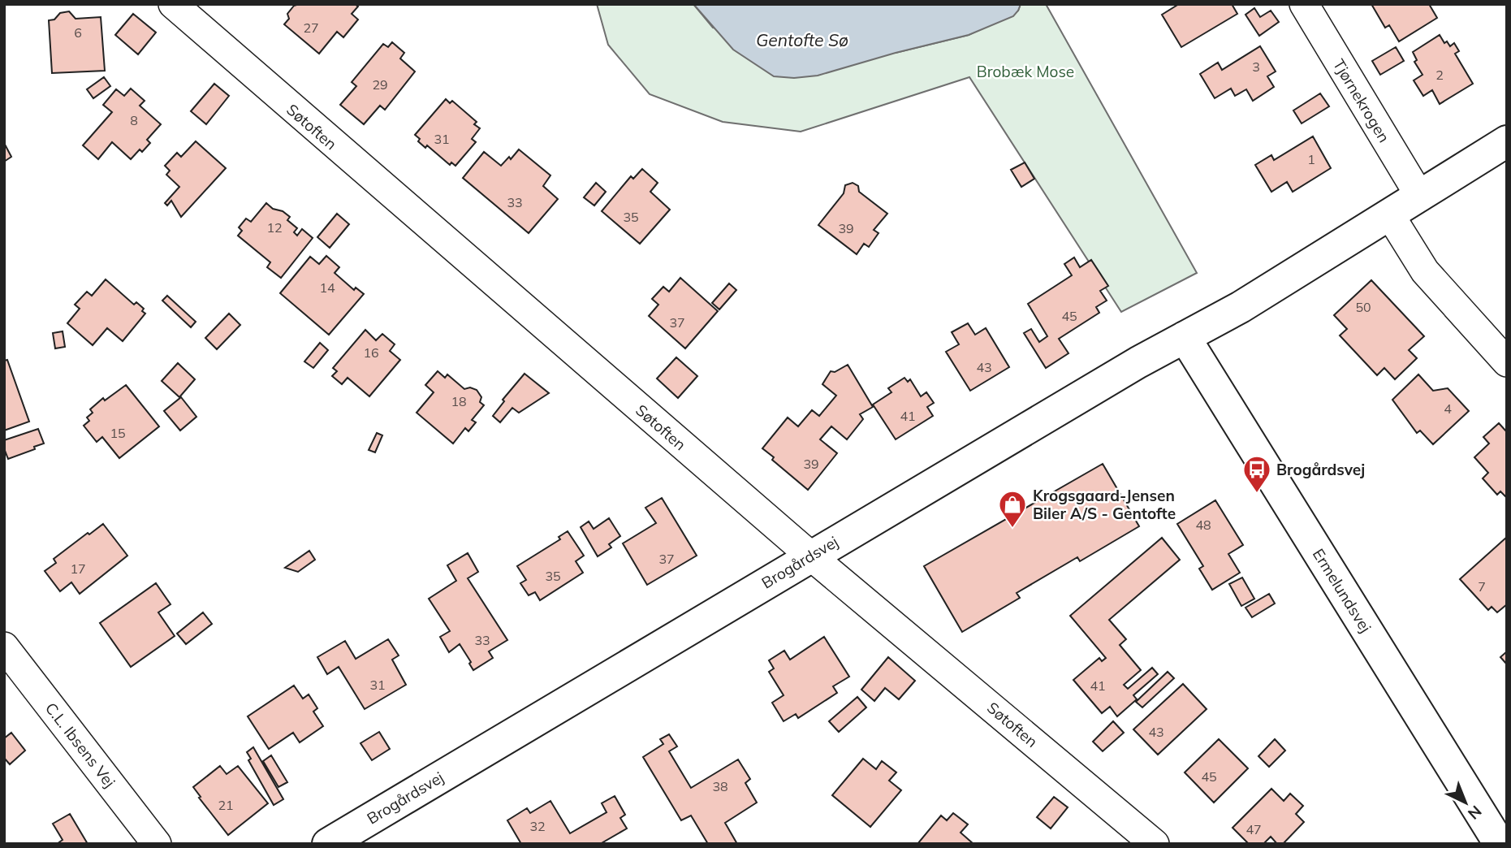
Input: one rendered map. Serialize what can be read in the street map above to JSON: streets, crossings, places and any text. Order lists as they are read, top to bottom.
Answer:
{
  "streets": {
    "street": [
      "Tjørnekrogen",
      "Søtoften",
      "Brogårdsvej",
      "Ermelundsvej",
      "C.L. Ibsens Vej"
    ]
  },
  "crossings": [
    ["Tjørnekrogen", "Brogårdsvej"],
    ["Søtoften", "Brogårdsvej"],
    ["Brogårdsvej", "Ermelundsvej"]
  ],
  "water": ["Gentofte Sø"],
  "parks": ["Brobæk Mose"],
  "places": {
    "bus stop": ["Brogårdsvej"],
    "shop": ["Krogsgaard-Jensen Biler A/S - Gentofte"]
  },
  "house_numbers": [
    "27",
    "6",
    "3",
    "2",
    "29",
    "8",
    "31",
    "1",
    "33",
    "35",
    "12",
    "39",
    "14",
    "50",
    "45",
    "37",
    "16",
    "43",
    "18",
    "4",
    "41",
    "15",
    "39",
    "48",
    "37",
    "17",
    "35",
    "7",
    "33",
    "31",
    "41",
    "43",
    "45",
    "38",
    "21",
    "32",
    "47"
  ],
  "north": "bottom right"
}
